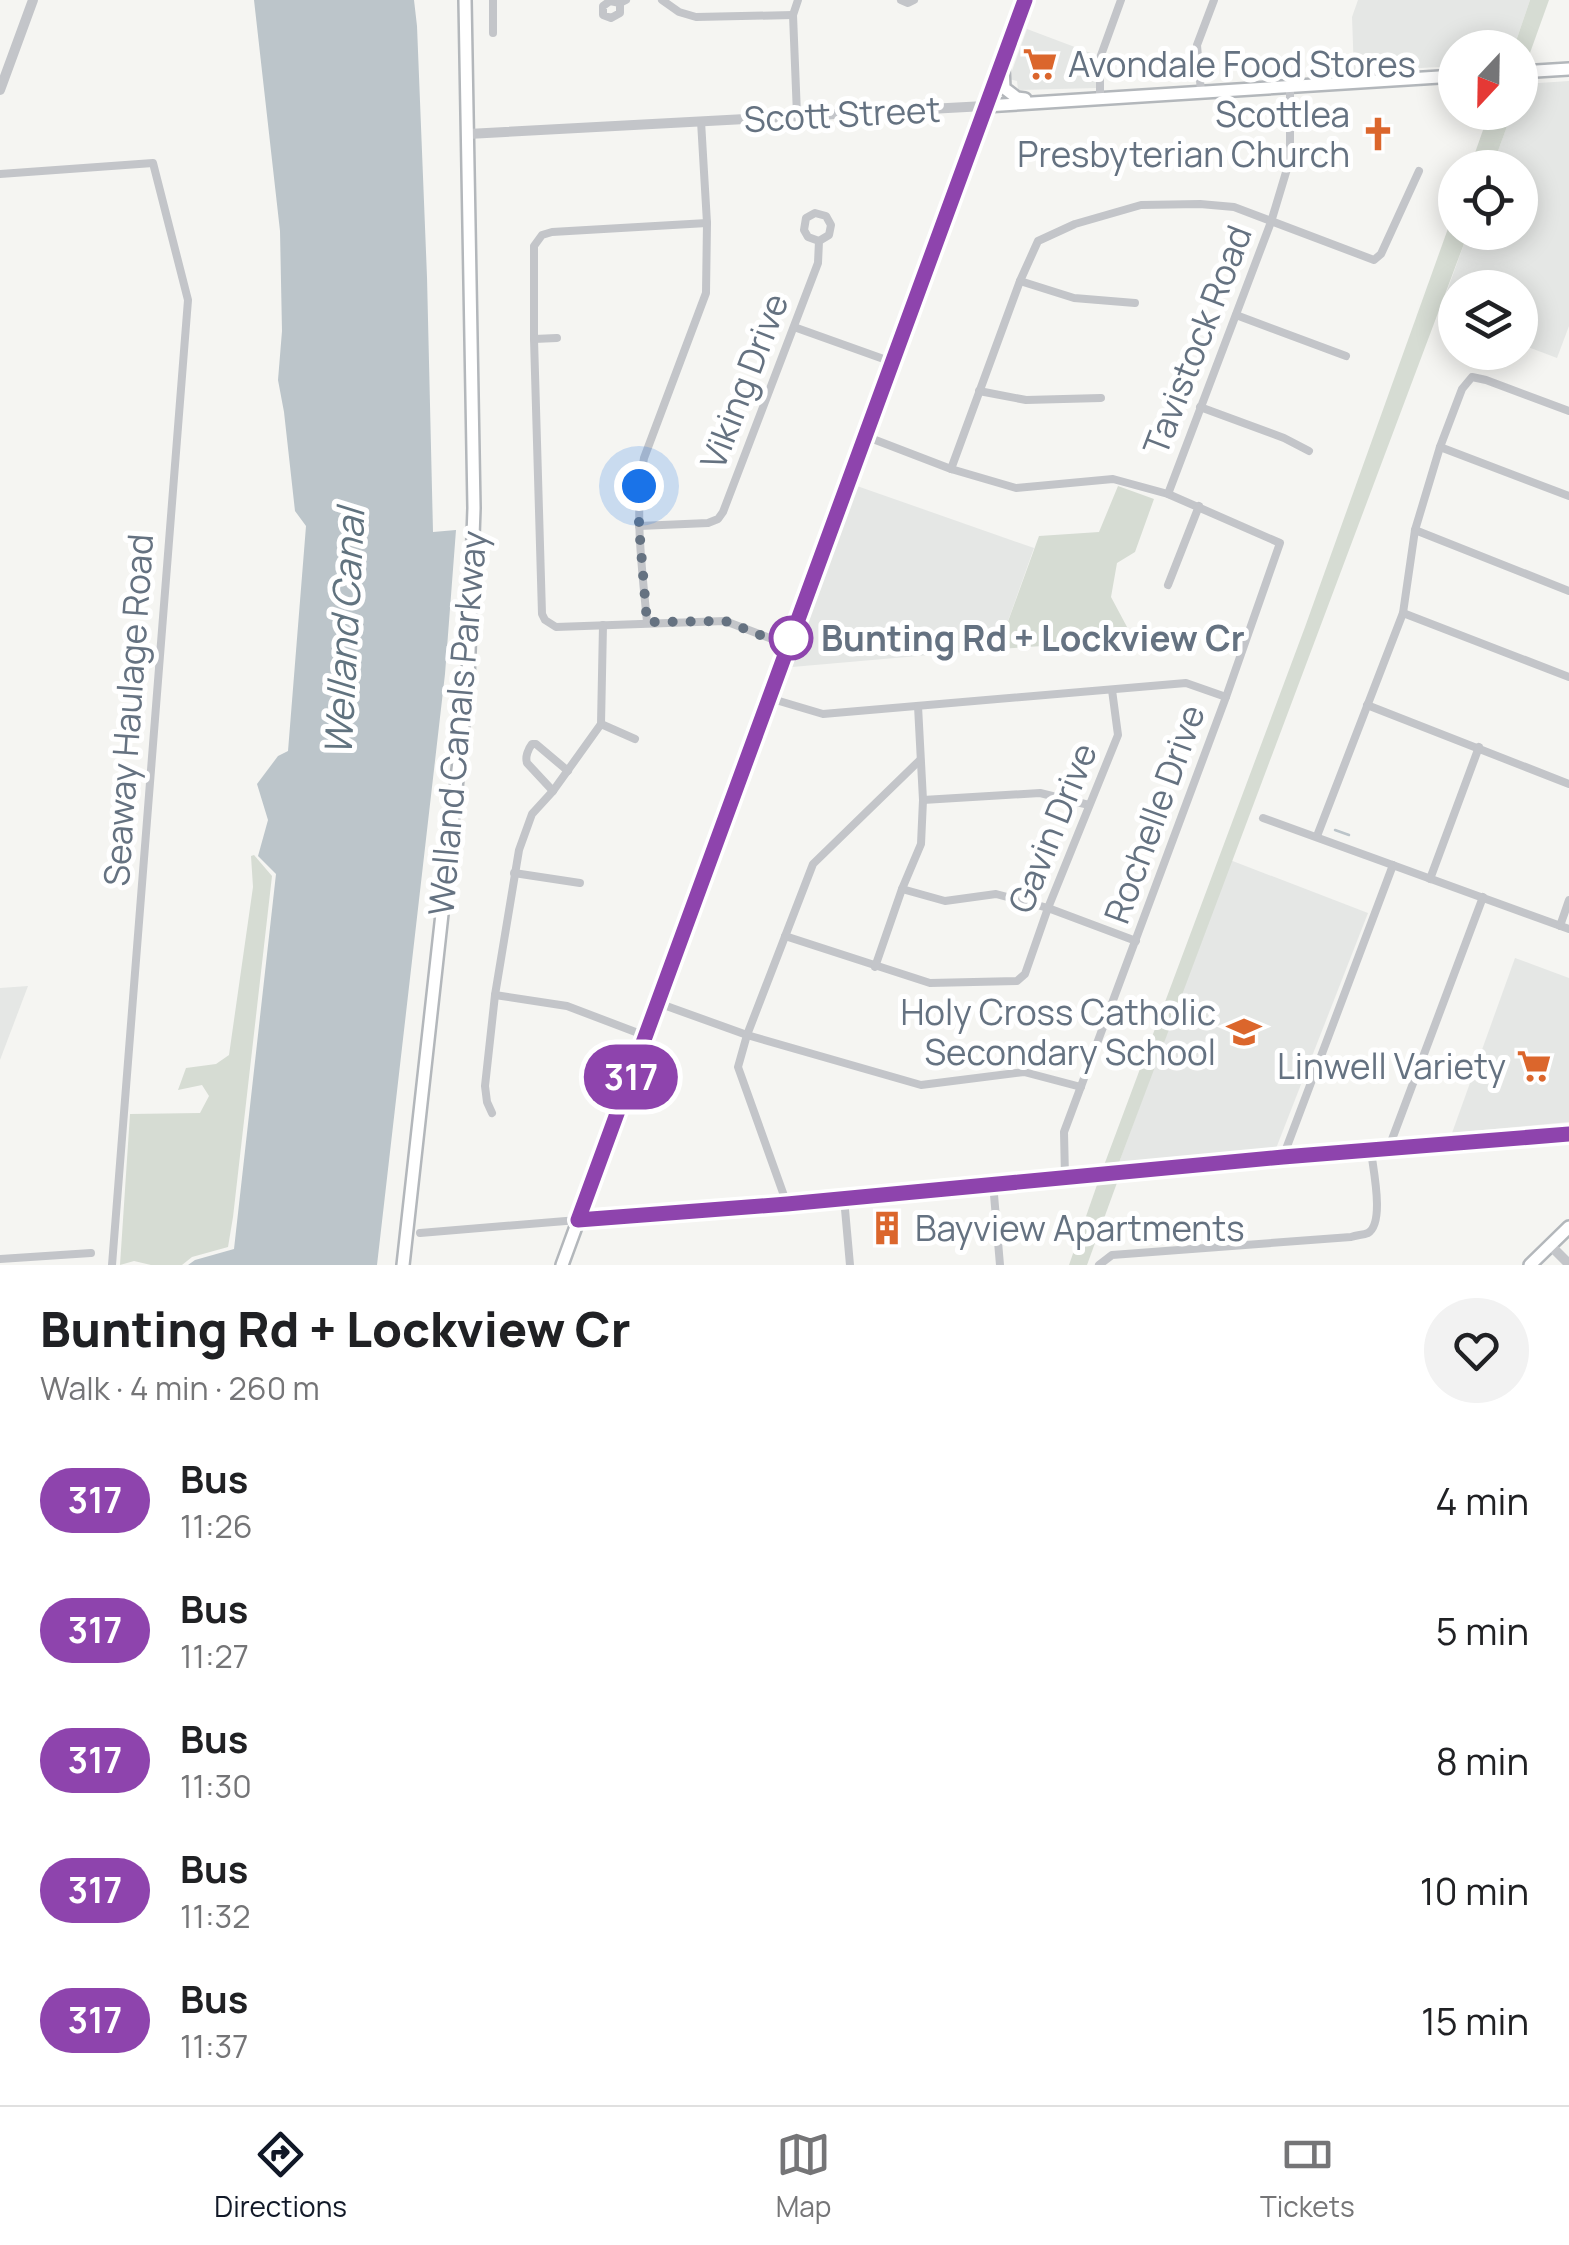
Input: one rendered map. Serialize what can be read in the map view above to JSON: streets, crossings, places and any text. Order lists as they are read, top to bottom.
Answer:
{
  "streets": {
    "main road": ["Scott Street", "Welland Canals Parkway"],
    "street": [
      "Tavistock Road",
      "Viking Drive",
      "Seaway Haulage Road",
      "Rochelle Drive",
      "Gavin Drive"
    ]
  },
  "crossings": [
    ["Scott Street", "Tavistock Road"],
    ["Scott Street", "Welland Canals Parkway"],
    ["Tavistock Road", "Rochelle Drive"]
  ],
  "water": ["Welland Canal"],
  "places": {
    "supermarket": ["Avondale Food Stores", "Linwell Variety"],
    "church": ["Scottlea Presbyterian Church"],
    "other": ["Bunting Rd + Lockview Cr"],
    "school or university": ["Holy Cross Catholic Secondary School"],
    "building": ["Bayview Apartments"]
  },
  "lines": ["bus line 317"],
  "north": "bottom",
  "page": {
    "on_map": "317",
    "heading": ["Bunting Rd + Lockview Cr", "Walk · 4 min · 260 m"],
    "list": [
      {
        "mark": "317",
        "name": "Bus",
        "note": "11:26",
        "value": "4 min"
      },
      {
        "mark": "317",
        "name": "Bus",
        "note": "11:27",
        "value": "5 min"
      },
      {
        "mark": "317",
        "name": "Bus",
        "note": "11:30",
        "value": "8 min"
      },
      {
        "mark": "317",
        "name": "Bus",
        "note": "11:32",
        "value": "10 min"
      },
      {
        "mark": "317",
        "name": "Bus",
        "note": "11:37",
        "value": "15 min"
      }
    ],
    "tabs": ["Directions", "Map", "Tickets"]
  }
}
